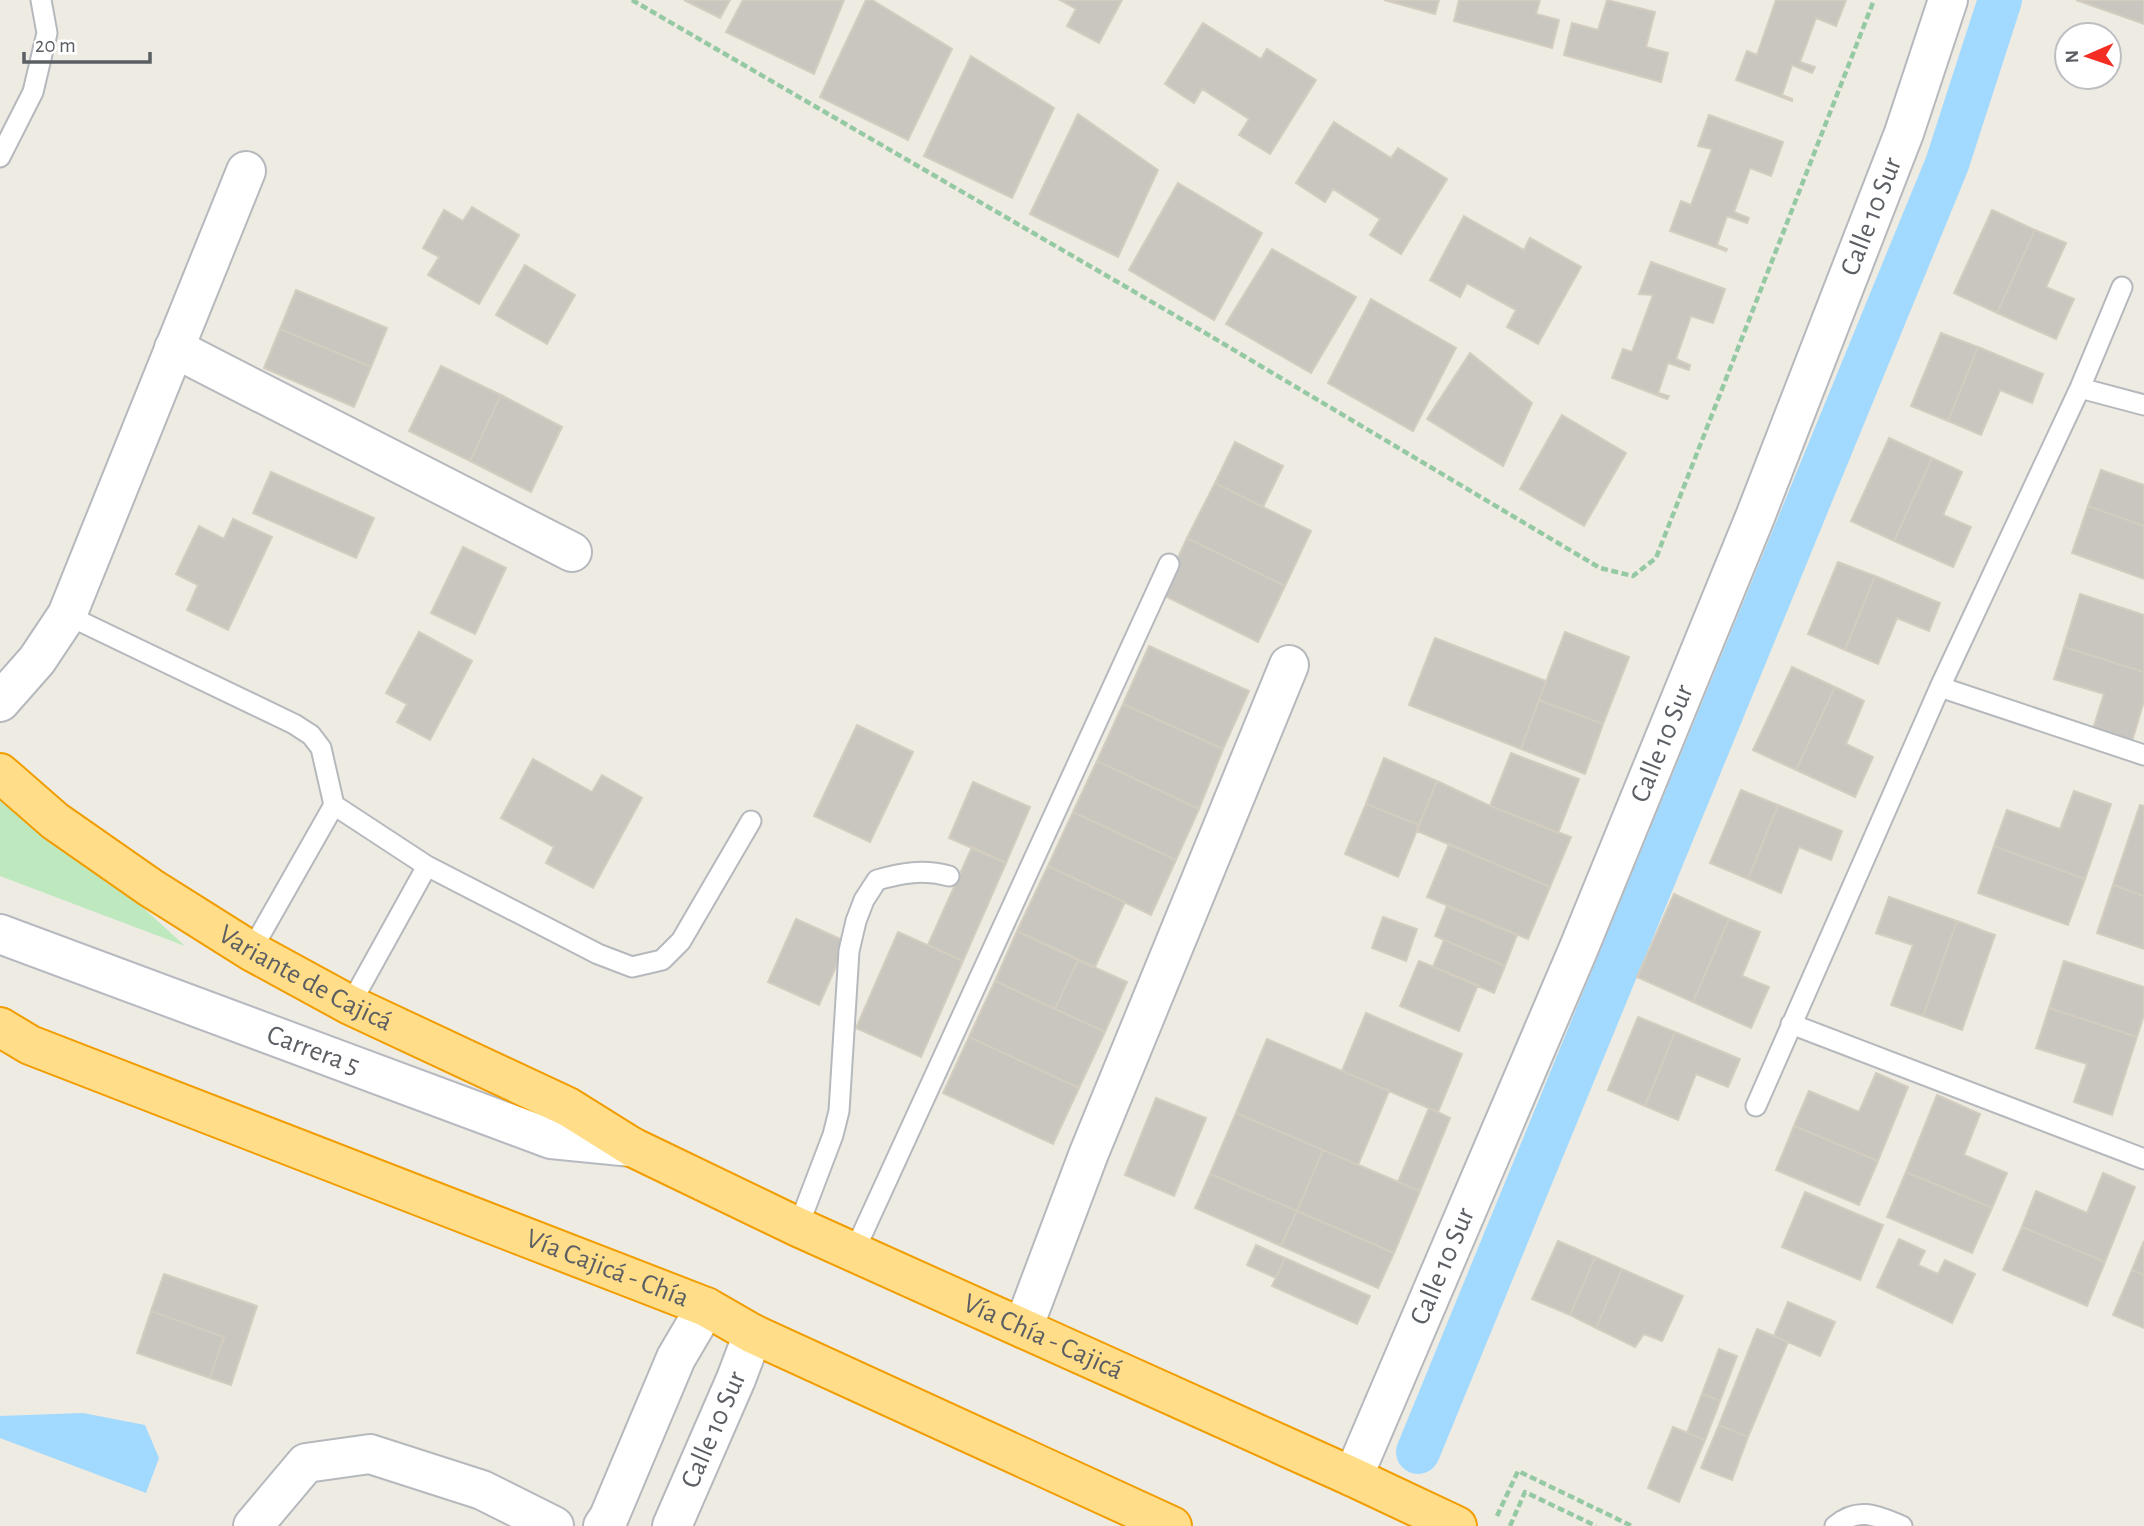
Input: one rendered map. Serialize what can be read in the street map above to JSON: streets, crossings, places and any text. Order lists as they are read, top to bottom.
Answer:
{
  "streets": {
    "highway": ["Variante de Cajicá", "Vía Cajicá - Chía", "Vía Chía - Cajicá"],
    "street": ["Calle 10 Sur", "Carrera 5"]
  },
  "crossings": [
    ["Calle 10 Sur", "Vía Cajicá - Chía"],
    ["Calle 10 Sur", "Vía Chía - Cajicá"],
    ["Variante de Cajicá", "Carrera 5"],
    ["Variante de Cajicá", "Vía Chía - Cajicá"],
    ["Carrera 5", "Vía Chía - Cajicá"]
  ],
  "scale_bar": "20 m",
  "north": "left"
}
